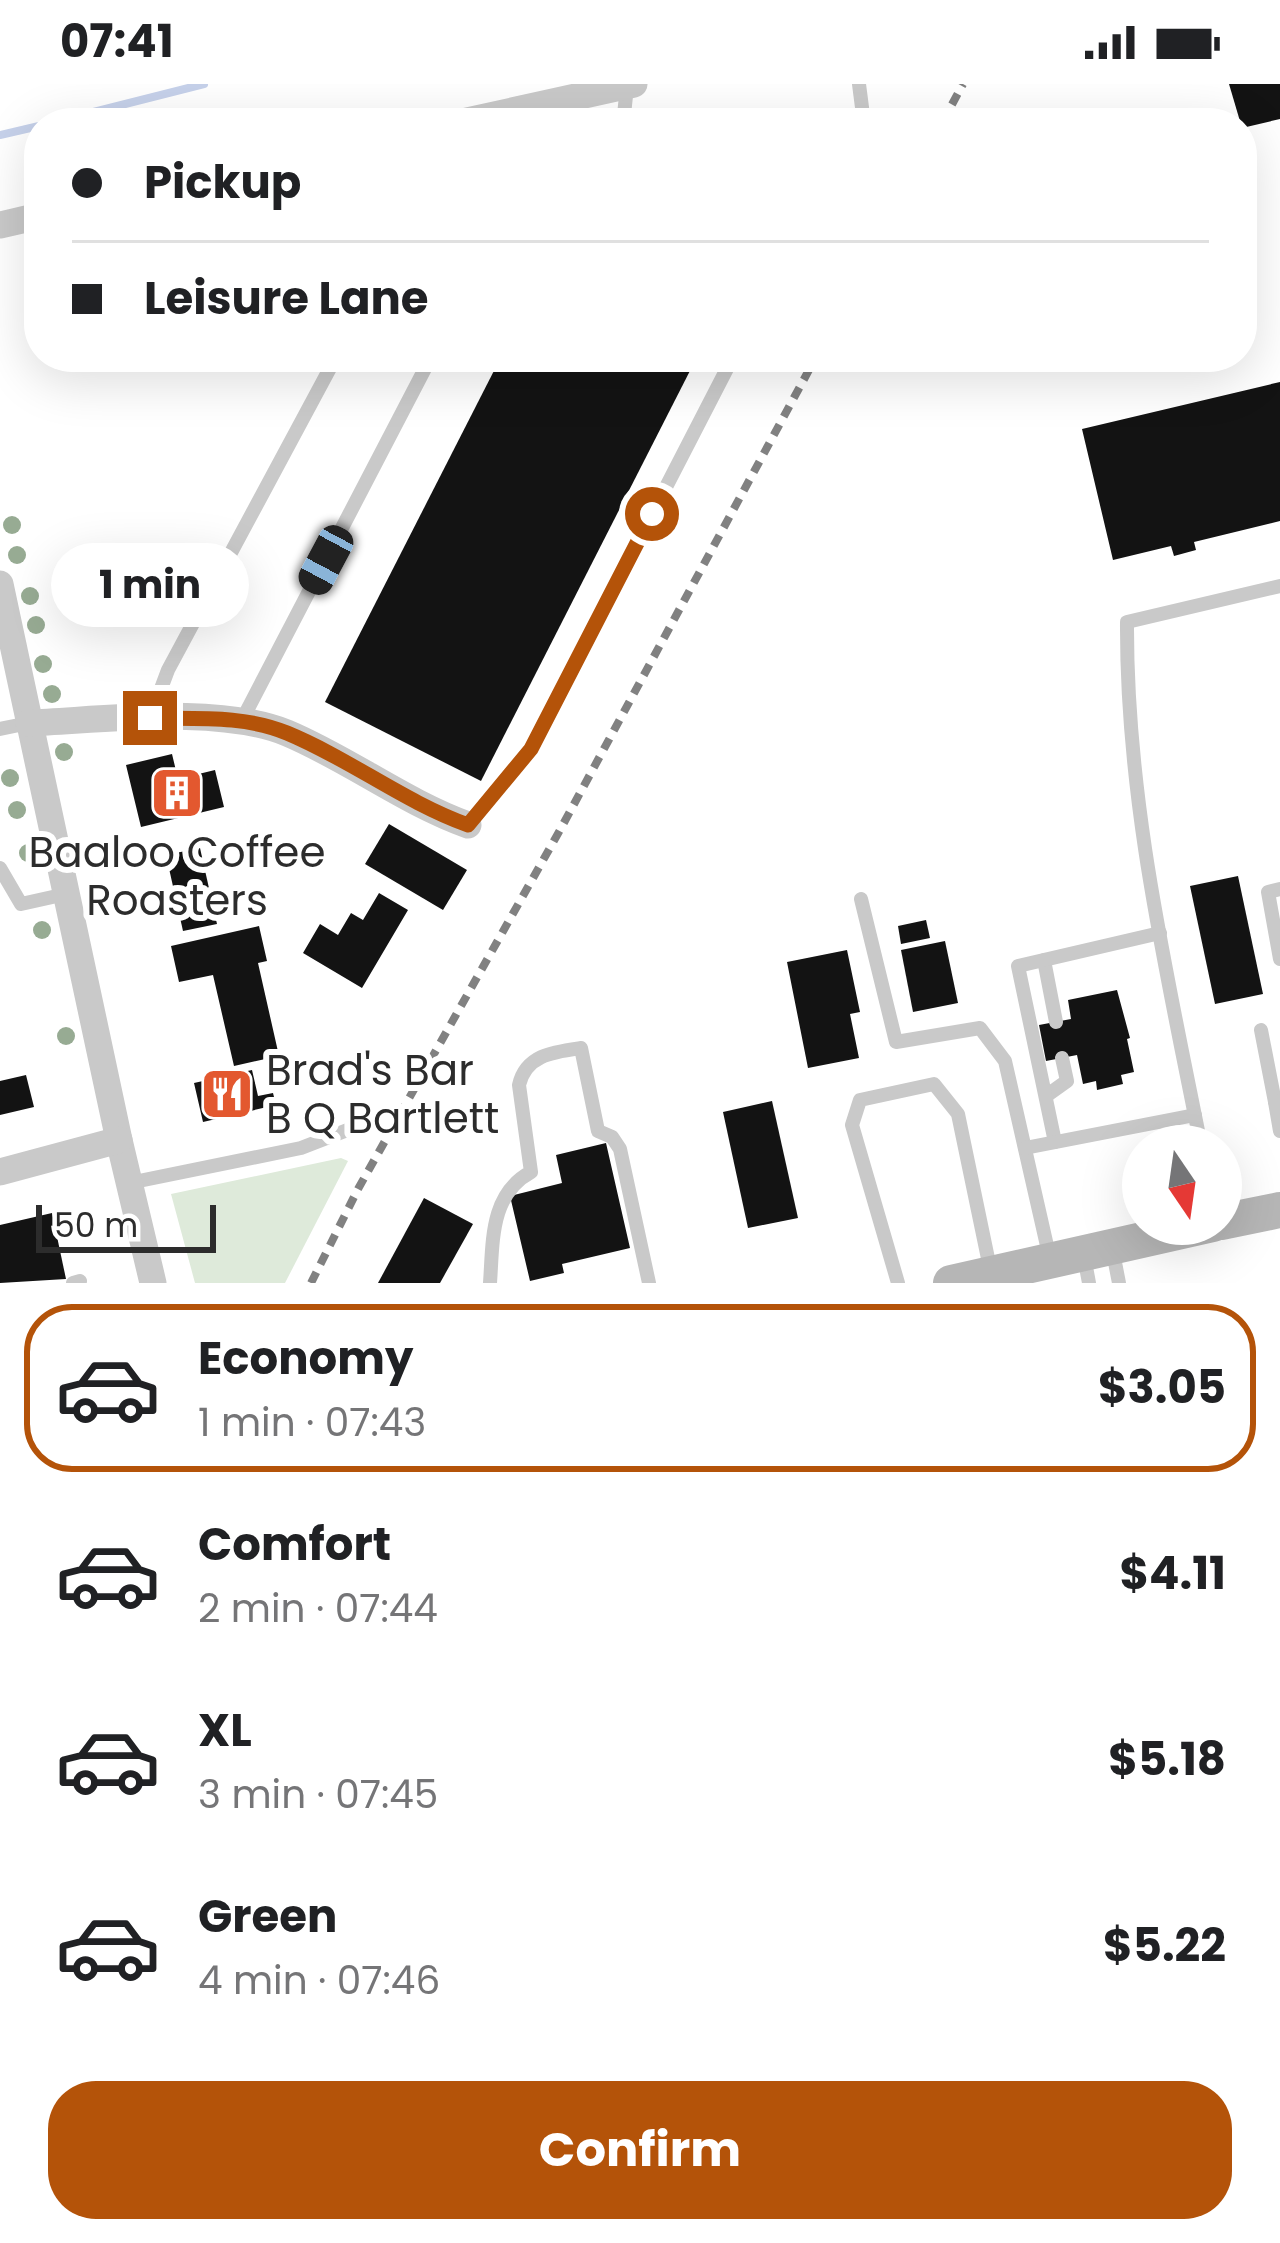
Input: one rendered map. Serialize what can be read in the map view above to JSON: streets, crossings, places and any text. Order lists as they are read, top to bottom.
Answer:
{
  "places": {
    "building": ["Baaloo Coffee Roasters"],
    "restaurant": ["Brad's Bar B Q Bartlett"]
  },
  "scale_bar": "50 m",
  "north": "bottom",
  "page": {
    "status": "07:41",
    "banner": ["Pickup", "Leisure Lane"],
    "bubble": "1 min",
    "scale": "50 m",
    "list": [
      {
        "name": "Economy",
        "note": "1 min · 07:43",
        "value": "$3.05"
      },
      {
        "name": "Comfort",
        "note": "2 min · 07:44",
        "value": "$4.11"
      },
      {
        "name": "XL",
        "note": "3 min · 07:45",
        "value": "$5.18"
      },
      {
        "name": "Green",
        "note": "4 min · 07:46",
        "value": "$5.22"
      }
    ],
    "buttons": "Confirm"
  }
}
